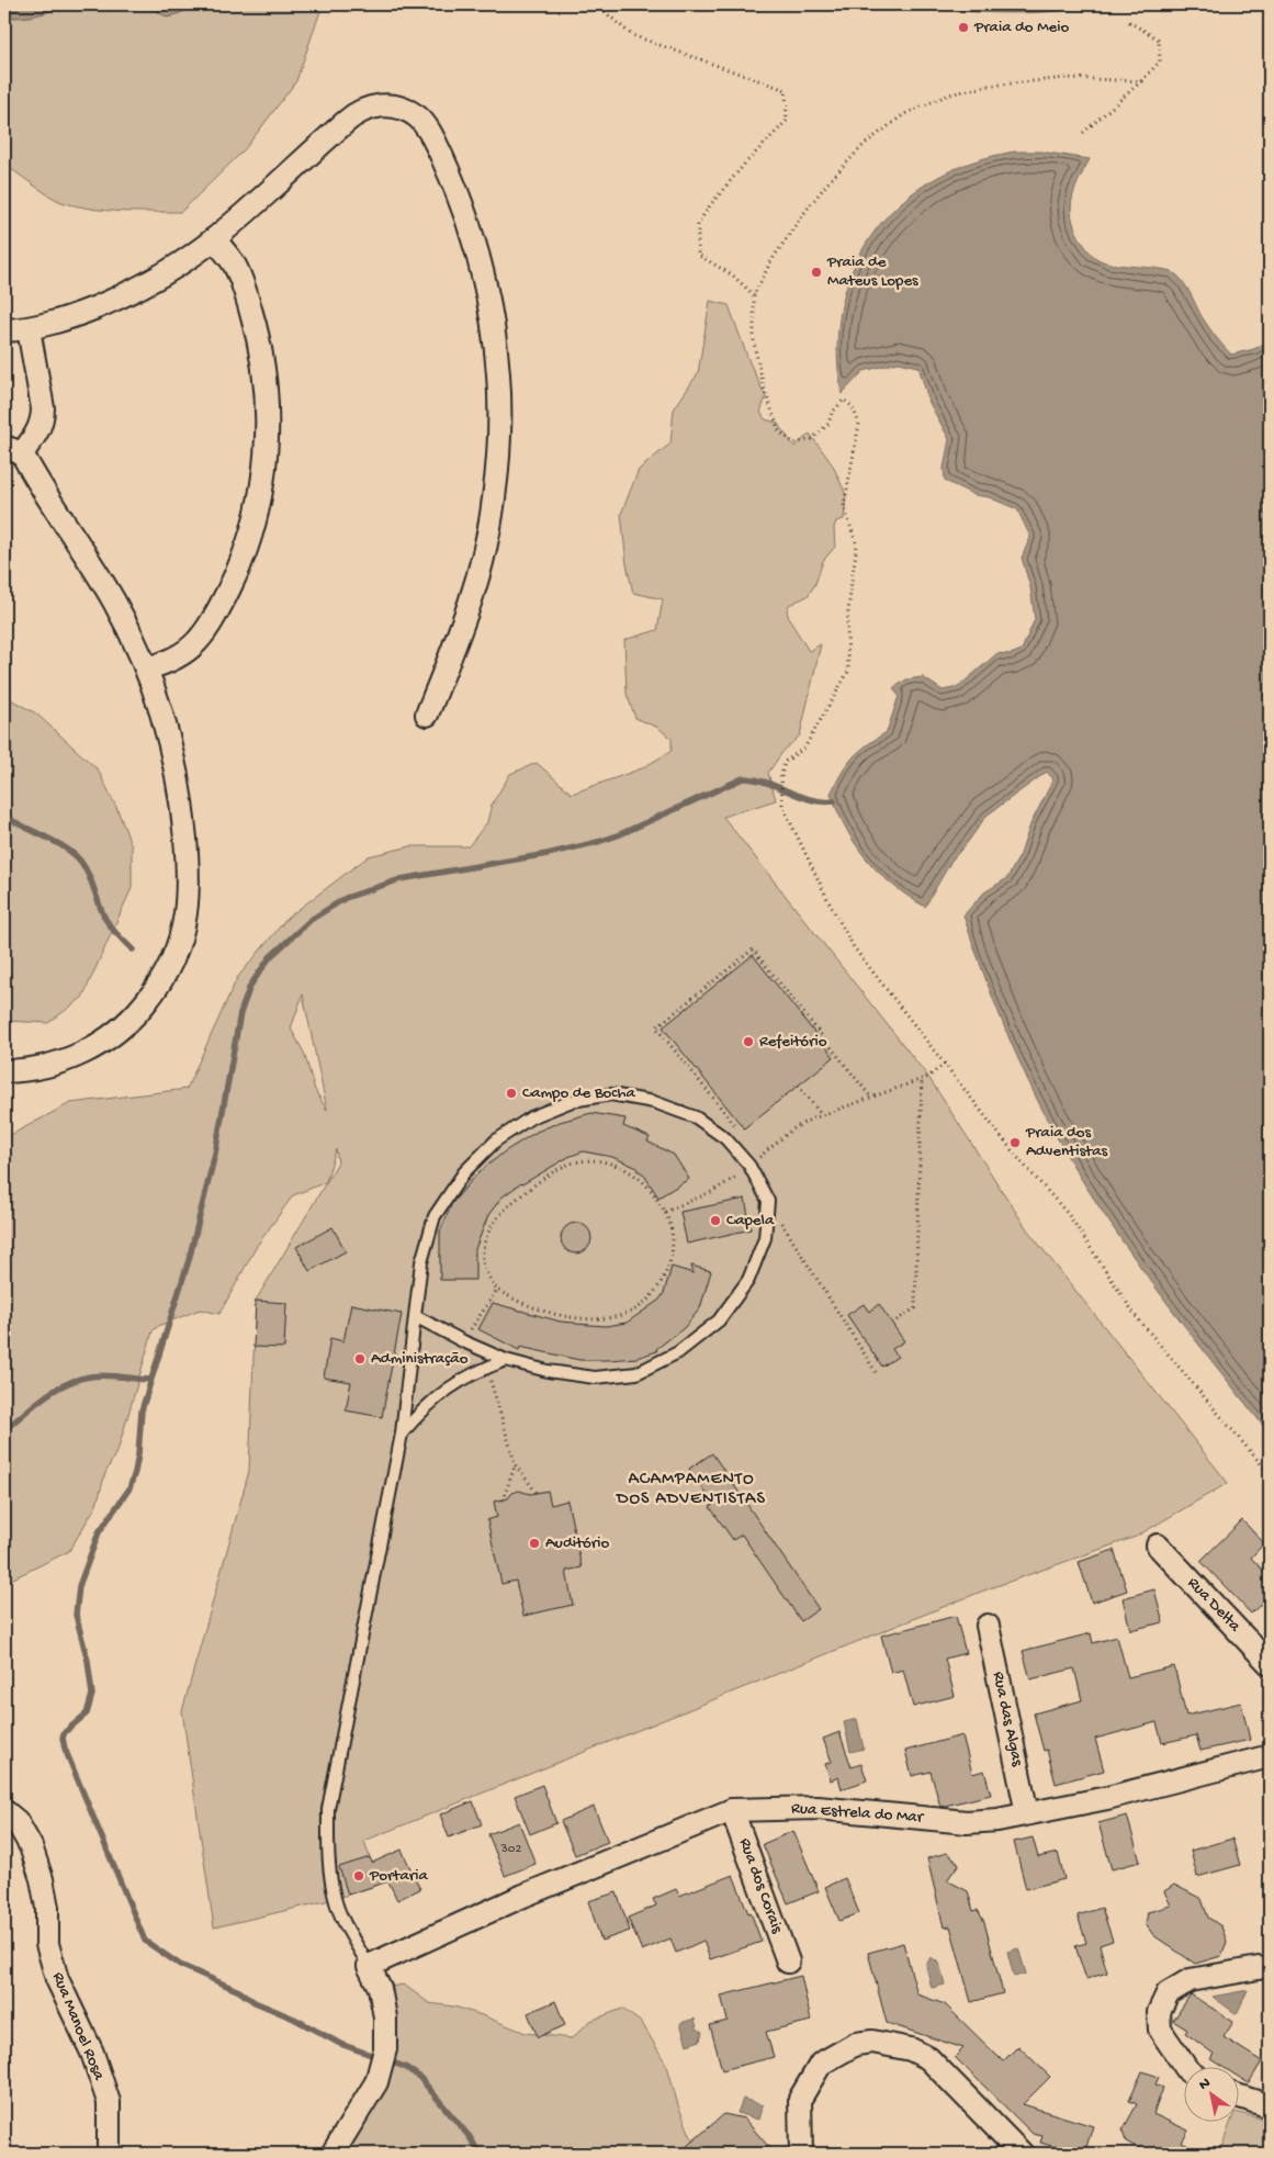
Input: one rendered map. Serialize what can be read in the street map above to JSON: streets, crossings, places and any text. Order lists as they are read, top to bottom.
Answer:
{
  "streets": {
    "street": [
      "Rua Delta",
      "Rua das Algas",
      "Rua Estrela do Mar",
      "Rua dos Corais",
      "Rua Manoel Rosa"
    ]
  },
  "crossings": [
    ["Rua das Algas", "Rua Estrela do Mar"],
    ["Rua Estrela do Mar", "Rua dos Corais"]
  ],
  "districts": ["ACAMPAMENTO DOS ADVENTISTAS"],
  "places": [
    "Praia do Meio",
    "Praia de Mateus Lopes",
    "Refeitório",
    "Campo de Bocha",
    "Praia dos Adventistas",
    "Capela",
    "Administração",
    "Auditório",
    "Portaria"
  ],
  "house_numbers": ["302"],
  "north": "top left"
}
